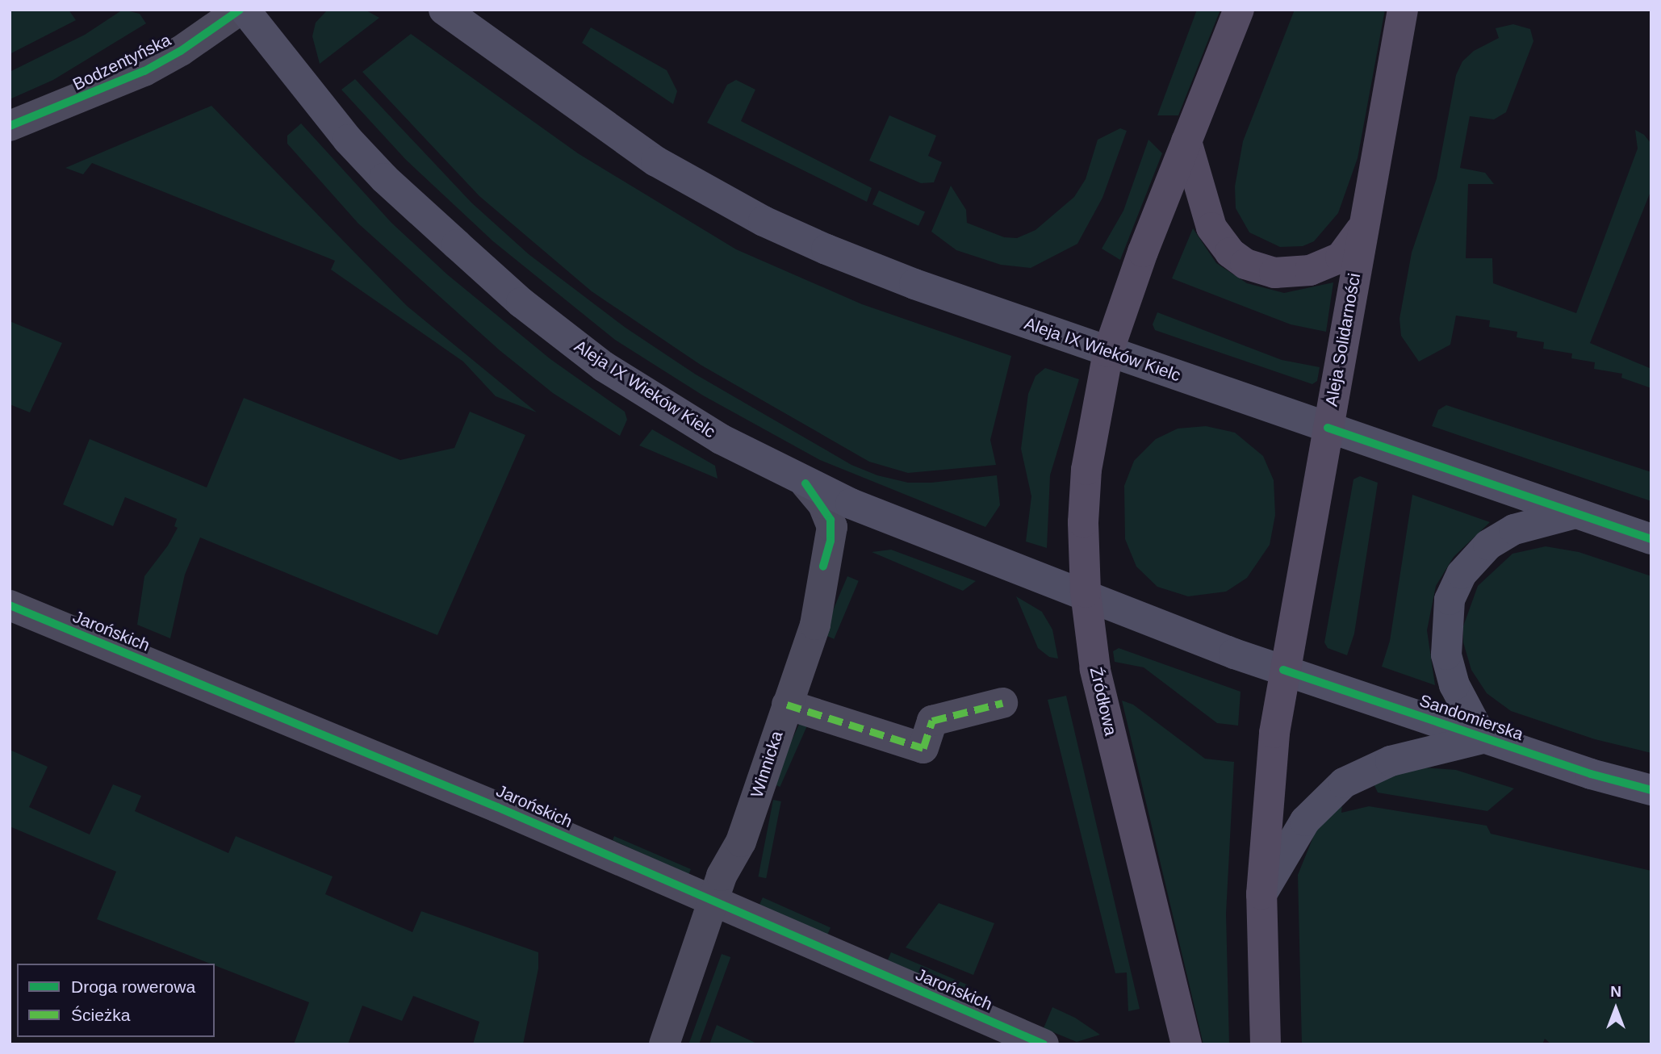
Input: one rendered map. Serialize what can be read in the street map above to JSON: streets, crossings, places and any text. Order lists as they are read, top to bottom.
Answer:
{
  "streets": {
    "main road": [
      "Aleja Solidarności",
      "Aleja IX Wieków Kielc",
      "Źródłowa",
      "Sandomierska"
    ],
    "street": ["Bodzentyńska", "Jarońskich", "Winnicka"]
  },
  "crossings": [
    ["Aleja Solidarności", "Aleja IX Wieków Kielc"],
    ["Aleja Solidarności", "Sandomierska"],
    ["Aleja IX Wieków Kielc", "Źródłowa"],
    ["Aleja IX Wieków Kielc", "Sandomierska"],
    ["Aleja IX Wieków Kielc", "Winnicka"],
    ["Jarońskich", "Winnicka"],
    ["Źródłowa", "Sandomierska"]
  ],
  "legend": ["Droga rowerowa", "Ścieżka"],
  "north": "top"
}
